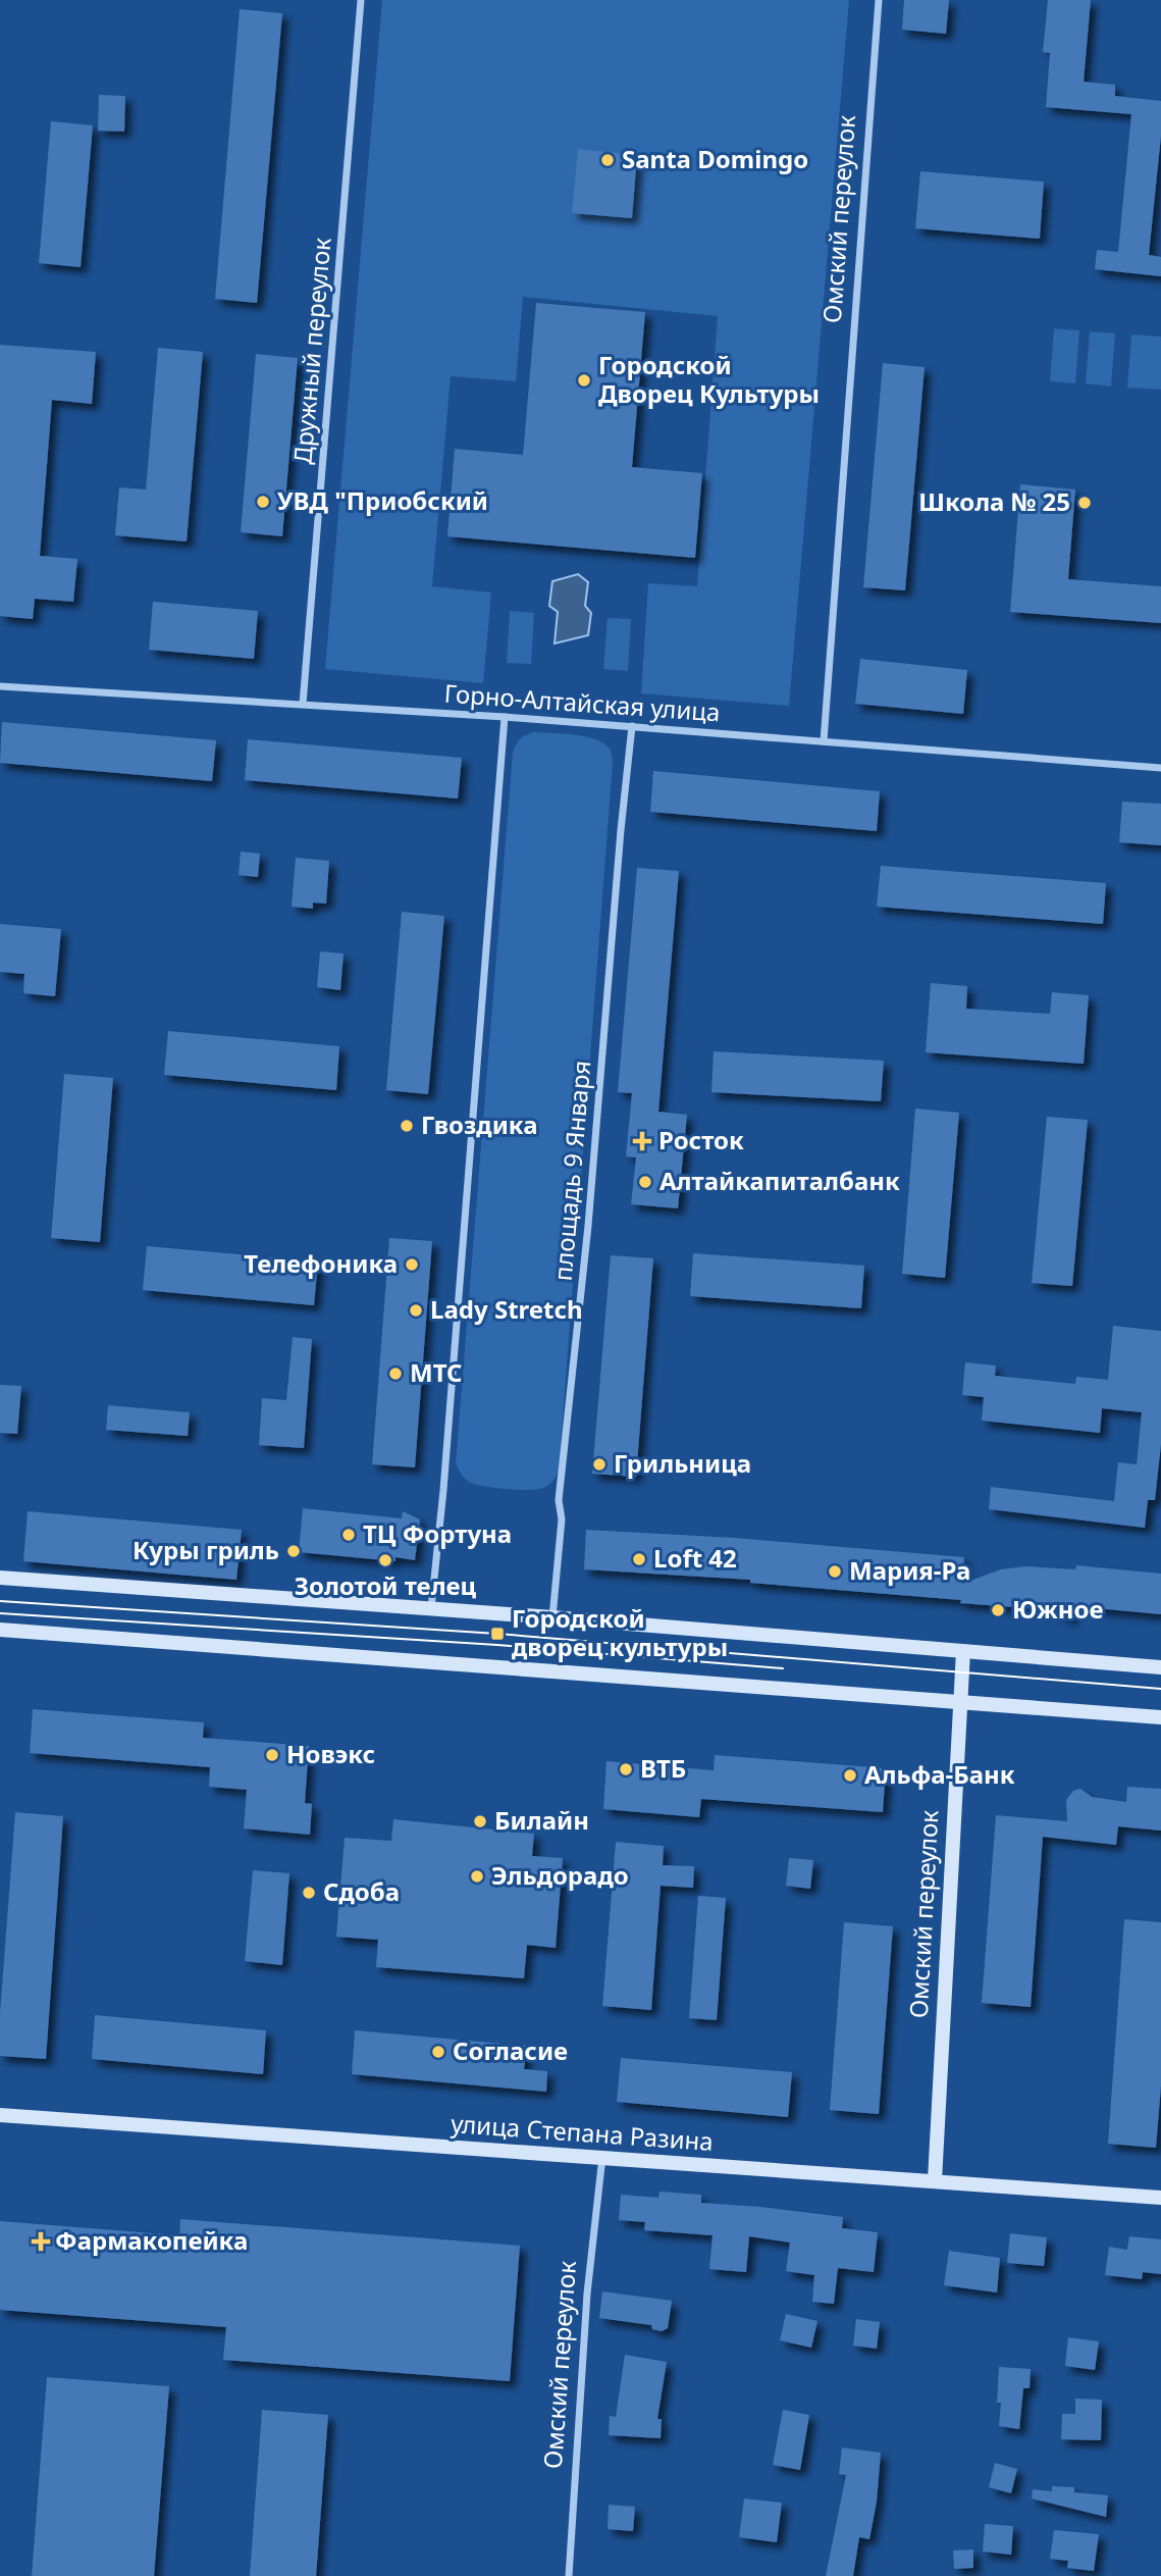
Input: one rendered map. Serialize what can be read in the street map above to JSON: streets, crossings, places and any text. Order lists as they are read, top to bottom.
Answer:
{
  "streets": {
    "main road": ["Омский переулок", "улица Степана Разина"],
    "street": ["Дружный переулок", "Горно-Алтайская улица", "площадь 9 Января"]
  },
  "crossings": [
    ["Омский переулок", "Горно-Алтайская улица"],
    ["Омский переулок", "улица Степана Разина"],
    ["Дружный переулок", "Горно-Алтайская улица"],
    ["Горно-Алтайская улица", "площадь 9 Января"]
  ],
  "places": {
    "other": [
      "Santa Domingo",
      "Городской Дворец Культуры",
      "УВД \"Приобский",
      "Школа № 25",
      "Гвоздика",
      "Алтайкапиталбанк",
      "Телефоника",
      "Lady Stretch",
      "МТС",
      "Грильница",
      "ТЦ Фортуна",
      "Куры гриль",
      "Loft 42",
      "Золотой телец",
      "Мария-Ра",
      "Южное",
      "Новэкс",
      "ВТБ",
      "Альфа-Банк",
      "Билайн",
      "Эльдорадо",
      "Сдоба",
      "Согласие"
    ],
    "health": ["Росток", "Фармакопейка"],
    "transit": ["Городской дворец культуры"]
  }
}
